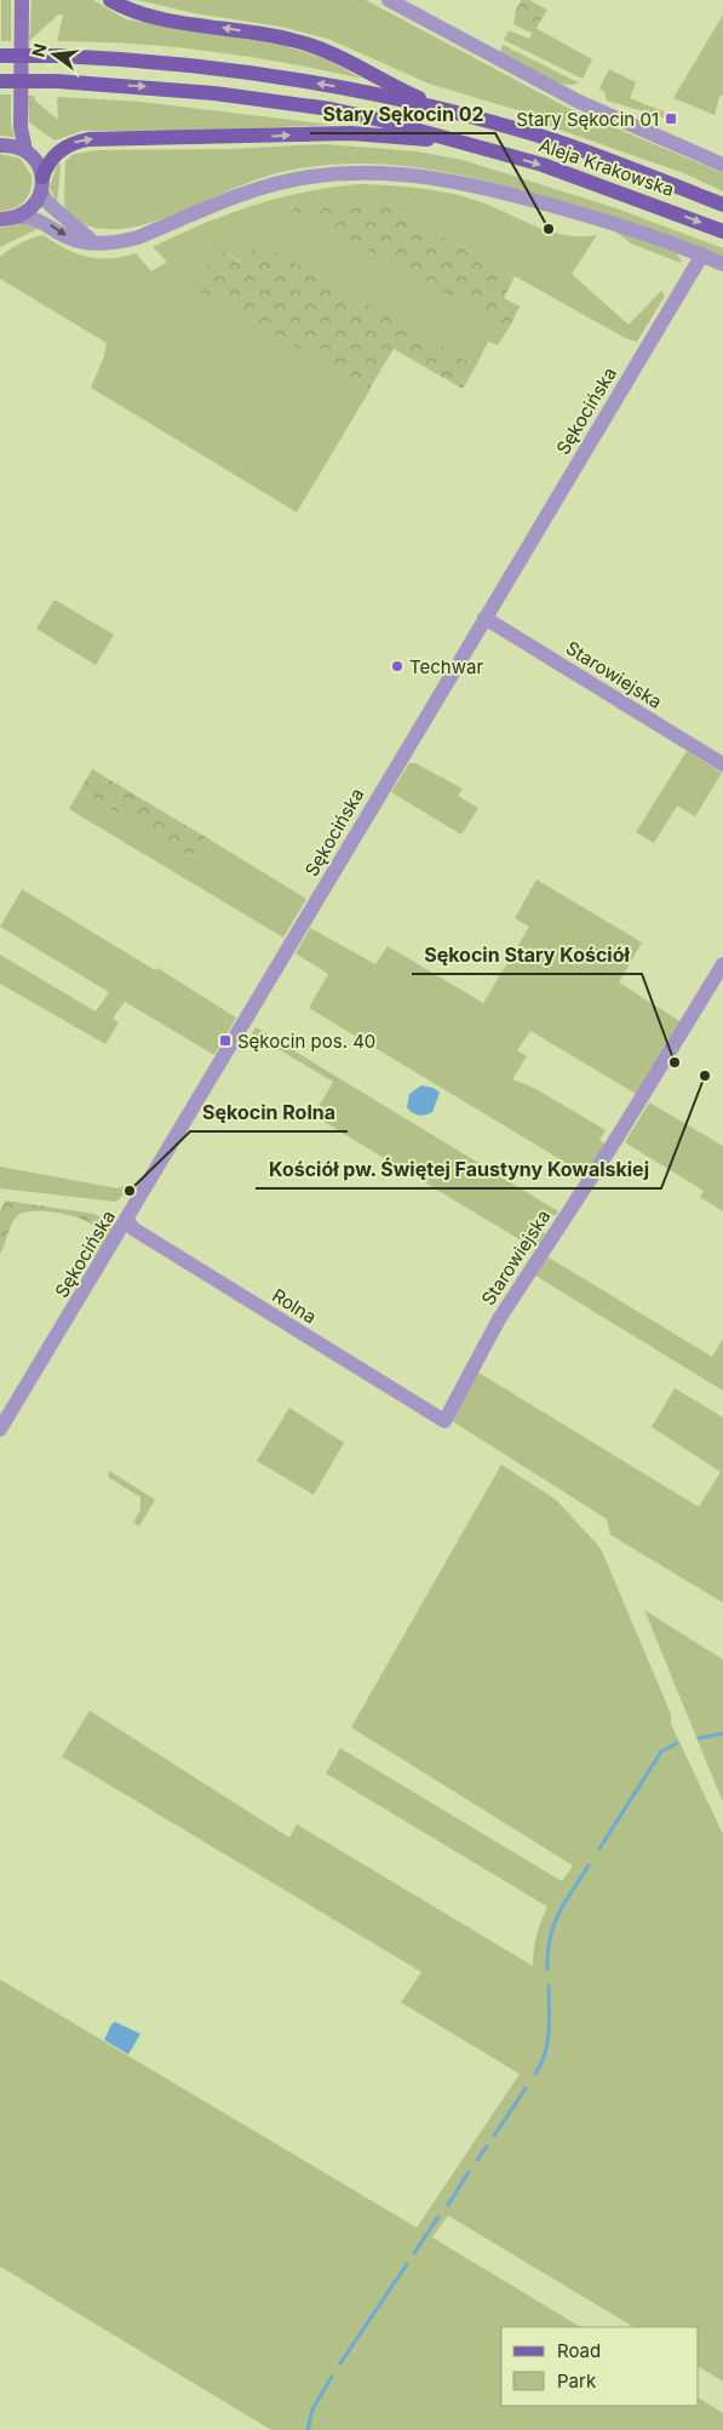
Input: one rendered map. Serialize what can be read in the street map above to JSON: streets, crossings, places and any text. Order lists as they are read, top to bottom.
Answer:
{
  "streets": {
    "main road": ["Aleja Krakowska"],
    "street": ["Sękocińska", "Starowiejska", "Rolna"]
  },
  "crossings": [
    ["Sękocińska", "Starowiejska"],
    ["Sękocińska", "Rolna"],
    ["Starowiejska", "Rolna"]
  ],
  "places": {
    "transit": ["Stary Sękocin 01", "Sękocin pos. 40"],
    "other": [
      "Stary Sękocin 02",
      "Techwar",
      "Sękocin Stary Kościół",
      "Kościół pw. Świętej Faustyny Kowalskiej",
      "Sękocin Rolna"
    ]
  },
  "legend": ["Road", "Park"],
  "north": "left"
}
